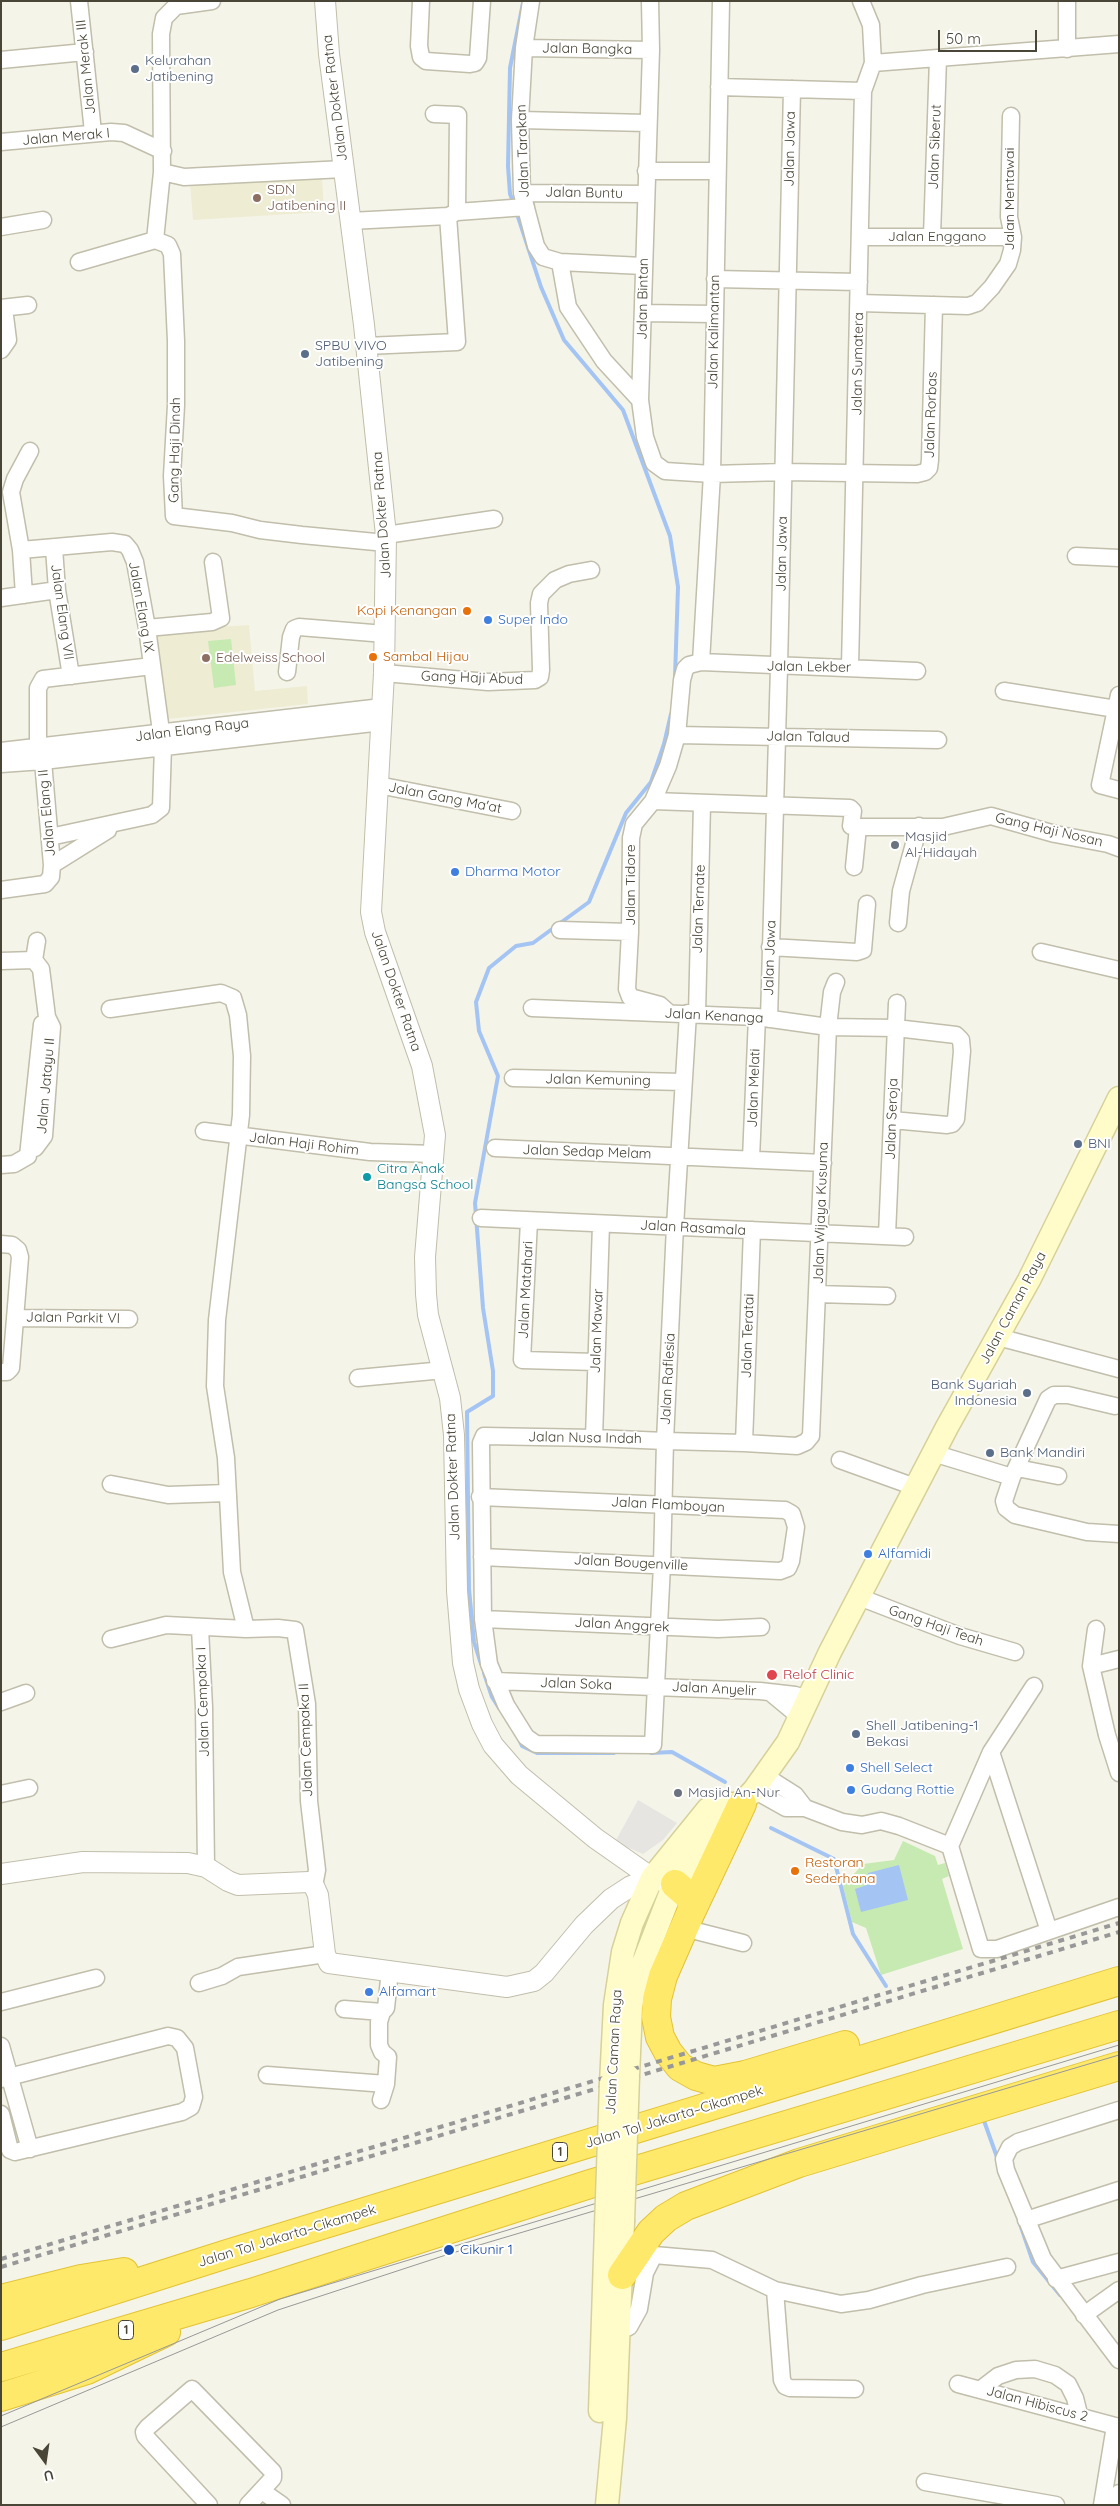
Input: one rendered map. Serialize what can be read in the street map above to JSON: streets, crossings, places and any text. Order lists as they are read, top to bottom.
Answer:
{
  "streets": {
    "highway": ["Jalan Tol Jakarta–Cikampek", "1"],
    "main road": ["Jalan Caman Raya"],
    "street": [
      "Jalan Bangka",
      "Jalan Merak III",
      "Jalan Dokter Ratna",
      "Jalan Merak I",
      "Jalan Siberut",
      "Jalan Jawa",
      "Jalan Tarakan",
      "Jalan Buntu",
      "Jalan Mentawai",
      "Jalan Enggano",
      "Jalan Bintan",
      "Jalan Kalimantan",
      "Jalan Sumatera",
      "Jalan Rorbas",
      "Gang Haji Dinah",
      "Jalan Elang IX",
      "Jalan Elang VII",
      "Jalan Lekber",
      "Gang Haji Abud",
      "Jalan Elang Raya",
      "Jalan Talaud",
      "Jalan Gang Ma'at",
      "Jalan Elang II",
      "Gang Haji Nosan",
      "Jalan Tidore",
      "Jalan Ternate",
      "Jalan Kenanga",
      "Jalan Kemuning",
      "Jalan Jatayu II",
      "Jalan Melati",
      "Jalan Seroja",
      "Jalan Haji Rohim",
      "Jalan Sedap Melam",
      "Jalan Wijaya Kusuma",
      "Jalan Rasamala",
      "Jalan Matahari",
      "Jalan Parkit VI",
      "Jalan Mawar",
      "Jalan Teratai",
      "Jalan Raflesia",
      "Jalan Nusa Indah",
      "Jalan Flamboyan",
      "Jalan Bougenville",
      "Jalan Anggrek",
      "Gang Haji Teah",
      "Jalan Soka",
      "Jalan Anyelir",
      "Jalan Cempaka I",
      "Jalan Cempaka II",
      "Jalan Hibiscus 2"
    ]
  },
  "crossings": [
    ["Jalan Bangka", "Jalan Tarakan"],
    ["Jalan Bangka", "Jalan Bintan"],
    ["Jalan Merak III", "Jalan Merak I"],
    ["Jalan Dokter Ratna", "Jalan Buntu"],
    ["Jalan Dokter Ratna", "Gang Haji Dinah"],
    ["Jalan Dokter Ratna", "Gang Haji Abud"],
    ["Jalan Dokter Ratna", "Jalan Elang Raya"],
    ["Jalan Dokter Ratna", "Jalan Gang Ma'at"],
    ["Jalan Dokter Ratna", "Jalan Haji Rohim"],
    ["Jalan Dokter Ratna", "Jalan Caman Raya"],
    ["Jalan Siberut", "Jalan Enggano"],
    ["Jalan Jawa", "Jalan Bintan"],
    ["Jalan Jawa", "Jalan Rorbas"],
    ["Jalan Jawa", "Jalan Lekber"],
    ["Jalan Jawa", "Jalan Talaud"],
    ["Jalan Jawa", "Jalan Kenanga"],
    ["Jalan Jawa", "Jalan Melati"],
    ["Jalan Tarakan", "Jalan Buntu"],
    ["Jalan Tarakan", "Jalan Bintan"],
    ["Jalan Buntu", "Jalan Bintan"],
    ["Jalan Mentawai", "Jalan Enggano"],
    ["Jalan Mentawai", "Jalan Sumatera"],
    ["Jalan Mentawai", "Jalan Rorbas"],
    ["Jalan Enggano", "Jalan Sumatera"],
    ["Jalan Bintan", "Jalan Kalimantan"],
    ["Jalan Bintan", "Jalan Rorbas"],
    ["Jalan Kalimantan", "Jalan Lekber"],
    ["Jalan Kalimantan", "Jalan Tidore"],
    ["Jalan Sumatera", "Jalan Rorbas"],
    ["Jalan Sumatera", "Jalan Lekber"],
    ["Jalan Elang IX", "Jalan Elang VII"],
    ["Jalan Elang IX", "Jalan Elang Raya"],
    ["Jalan Elang VII", "Jalan Elang II"],
    ["Jalan Lekber", "Jalan Tidore"],
    ["Jalan Elang Raya", "Jalan Elang II"],
    ["Jalan Talaud", "Jalan Tidore"],
    ["Jalan Tidore", "Jalan Kenanga"],
    ["Jalan Ternate", "Jalan Kenanga"],
    ["Jalan Ternate", "Jalan Raflesia"],
    ["Jalan Kenanga", "Jalan Melati"],
    ["Jalan Kenanga", "Jalan Seroja"],
    ["Jalan Kenanga", "Jalan Wijaya Kusuma"],
    ["Jalan Kenanga", "Jalan Raflesia"],
    ["Jalan Kemuning", "Jalan Raflesia"],
    ["Jalan Seroja", "Jalan Rasamala"],
    ["Jalan Sedap Melam", "Jalan Raflesia"],
    ["Jalan Wijaya Kusuma", "Jalan Rasamala"],
    ["Jalan Wijaya Kusuma", "Jalan Nusa Indah"],
    ["Jalan Rasamala", "Jalan Matahari"],
    ["Jalan Rasamala", "Jalan Mawar"],
    ["Jalan Rasamala", "Jalan Teratai"],
    ["Jalan Rasamala", "Jalan Raflesia"],
    ["Jalan Matahari", "Jalan Mawar"],
    ["Jalan Caman Raya", "Gang Haji Teah"],
    ["Jalan Caman Raya", "Jalan Anyelir"],
    ["Jalan Mawar", "Jalan Nusa Indah"],
    ["Jalan Teratai", "Jalan Nusa Indah"],
    ["Jalan Raflesia", "Jalan Nusa Indah"],
    ["Jalan Raflesia", "Jalan Flamboyan"],
    ["Jalan Raflesia", "Jalan Bougenville"],
    ["Jalan Raflesia", "Jalan Anggrek"],
    ["Jalan Raflesia", "Jalan Soka"],
    ["Jalan Raflesia", "Jalan Anyelir"],
    ["Jalan Nusa Indah", "Jalan Flamboyan"],
    ["Jalan Flamboyan", "Jalan Bougenville"],
    ["Jalan Soka", "Jalan Anyelir"],
    ["Jalan Cempaka I", "Jalan Cempaka II"]
  ],
  "places": [
    "Kelurahan Jatibening",
    "SDN Jatibening II",
    "SPBU VIVO Jatibening",
    "Kopi Kenangan",
    "Super Indo",
    "Sambal Hijau",
    "Edelweiss School",
    "Masjid Al-Hidayah",
    "Dharma Motor",
    "BNI",
    "Citra Anak Bangsa School",
    "Bank Syariah Indonesia",
    "Bank Mandiri",
    "Alfamidi",
    "Relof Clinic",
    "Shell Jatibening-1 Bekasi",
    "Shell Select",
    "Gudang Rottie",
    "Masjid An-Nur",
    "Restoran Sederhana",
    "Alfamart",
    "Cikunir 1"
  ],
  "scale_bar": "50 m",
  "north": "bottom"
}
